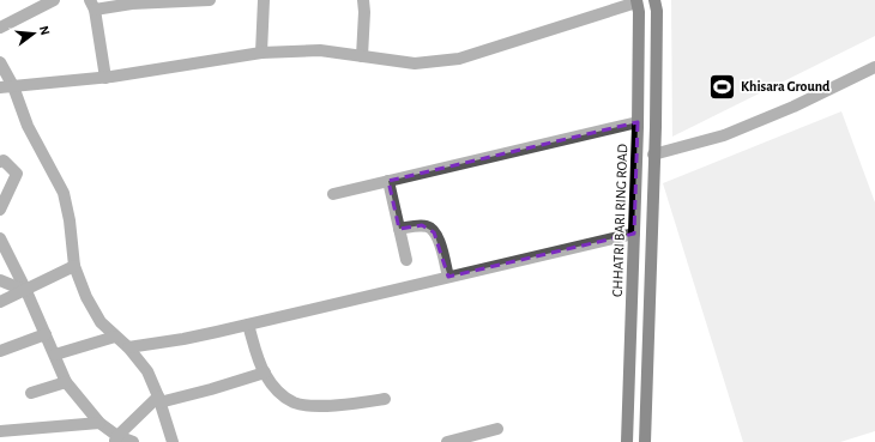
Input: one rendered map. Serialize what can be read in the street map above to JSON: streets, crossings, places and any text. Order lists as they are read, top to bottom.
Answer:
{
  "streets": {
    "main road": ["CHHATRI BARI RING ROAD"]
  },
  "places": {
    "sports": ["Khisara Ground"]
  },
  "north": "right"
}
